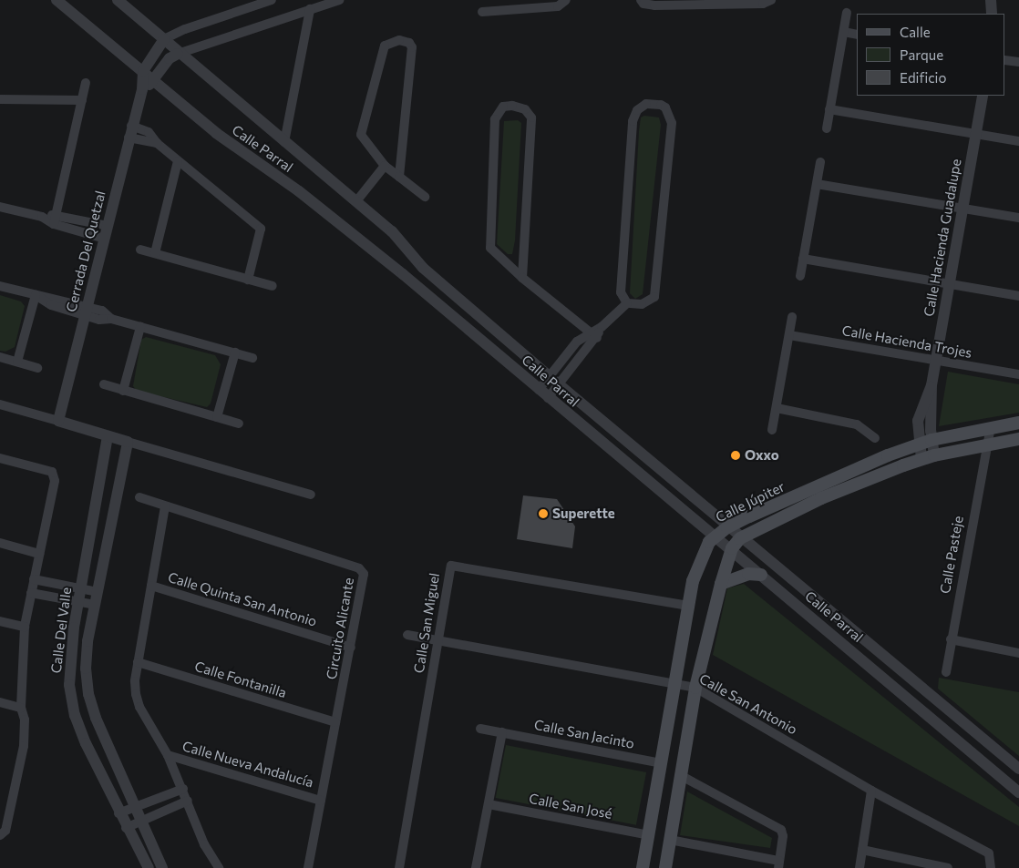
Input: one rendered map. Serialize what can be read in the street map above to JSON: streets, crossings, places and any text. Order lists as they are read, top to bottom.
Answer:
{
  "streets": {
    "main road": ["Calle Júpiter"],
    "street": [
      "Calle Parral",
      "Calle Hacienda Guadalupe",
      "Cerrada Del Quetzal",
      "Calle Hacienda Trojes",
      "Calle Pasteje",
      "Calle Quinta San Antonio",
      "Calle San Miguel",
      "Circuito Alicante",
      "Calle Del Valle",
      "Calle Fontanilla",
      "Calle San Antonio",
      "Calle San Jacinto",
      "Calle Nueva Andalucía",
      "Calle San José"
    ]
  },
  "crossings": [
    ["Calle Parral", "Cerrada Del Quetzal"],
    ["Calle Parral", "Calle Júpiter"],
    ["Calle Hacienda Guadalupe", "Calle Hacienda Trojes"],
    ["Calle Hacienda Guadalupe", "Calle Júpiter"],
    ["Calle Júpiter", "Calle Pasteje"],
    ["Calle Júpiter", "Calle San Miguel"],
    ["Calle Júpiter", "Calle San Antonio"],
    ["Calle Júpiter", "Calle San Jacinto"],
    ["Calle Júpiter", "Calle San José"],
    ["Calle Quinta San Antonio", "Circuito Alicante"],
    ["Calle San Miguel", "Calle San Antonio"],
    ["Circuito Alicante", "Calle Fontanilla"],
    ["Circuito Alicante", "Calle Nueva Andalucía"]
  ],
  "places": ["Oxxo", "Superette"],
  "legend": ["Calle", "Parque", "Edificio"]
}
